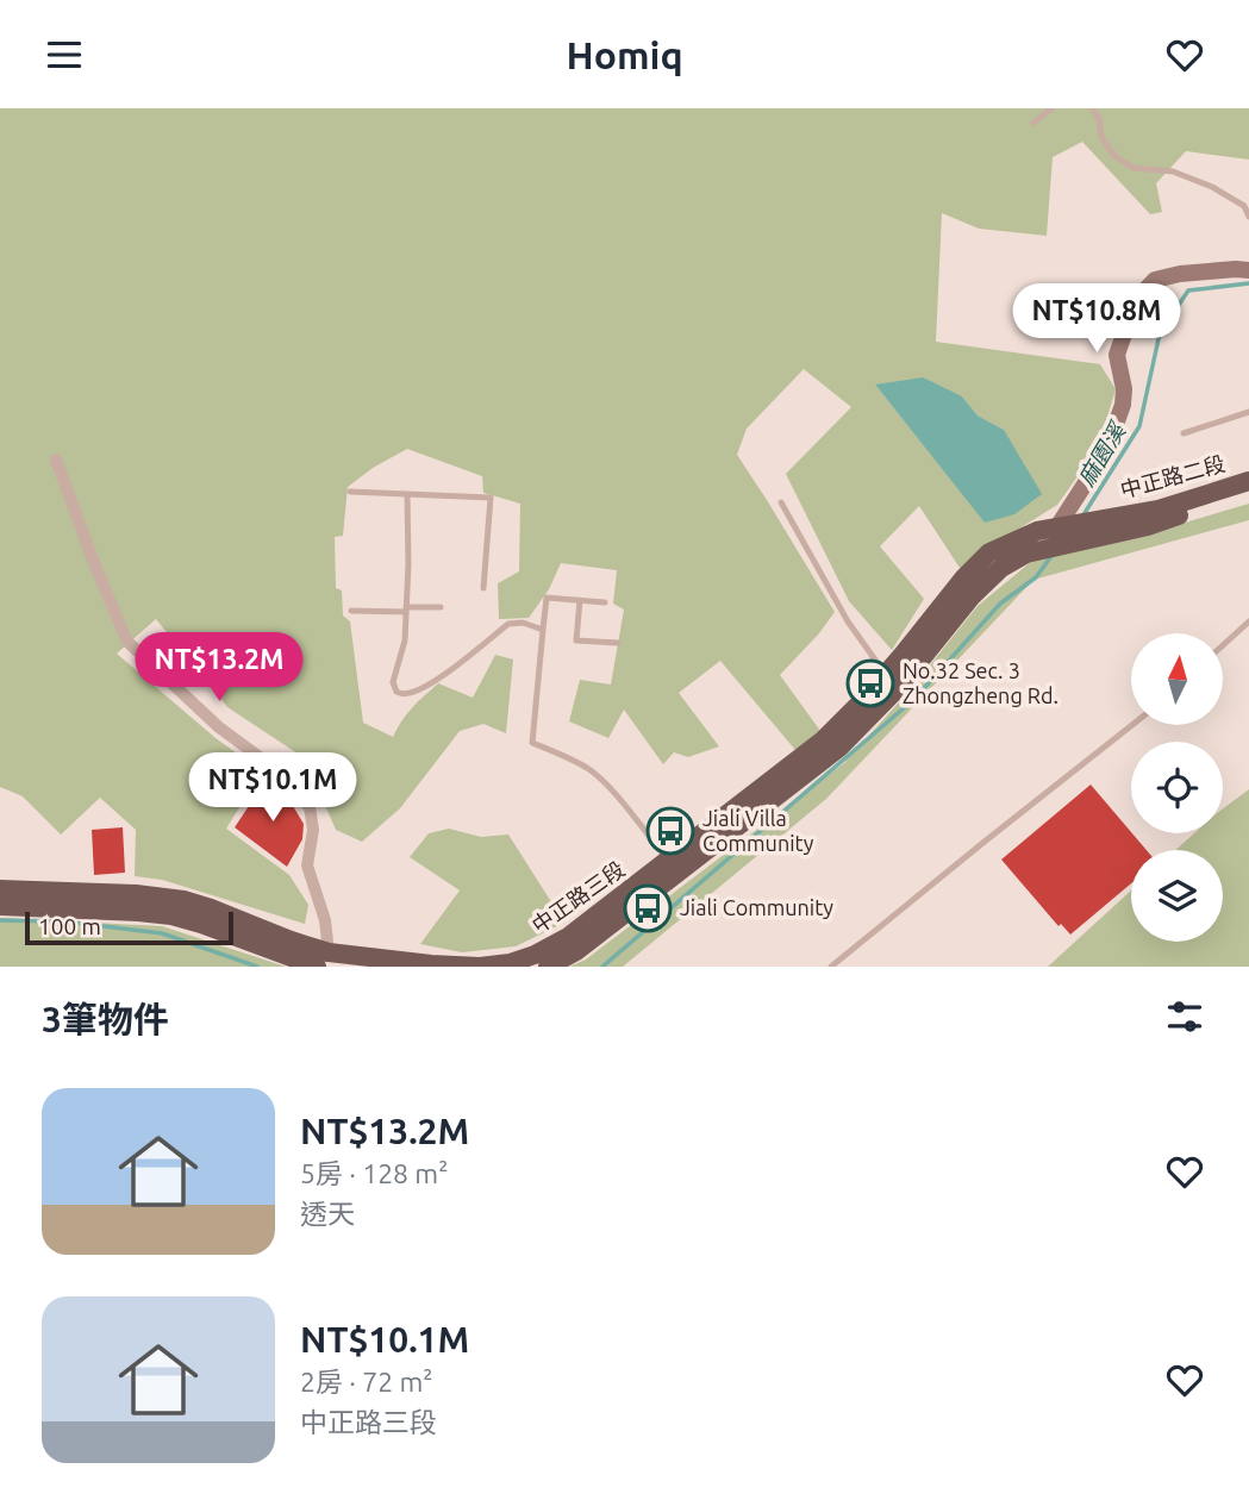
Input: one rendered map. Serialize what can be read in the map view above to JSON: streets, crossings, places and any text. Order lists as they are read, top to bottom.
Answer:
{
  "streets": {
    "main road": ["中正路二段", "中正路三段"]
  },
  "crossings": [
    ["中正路二段", "中正路三段"]
  ],
  "water": ["麻園溪"],
  "places": {
    "bus stop": ["No.32 Sec. 3 Zhongzheng Rd.", "Jiali Villa Community", "Jiali Community"]
  },
  "scale_bar": "100 m",
  "north": "top",
  "page": {
    "header": "Homiq",
    "price": ["NT$10.8M", "NT$13.2M", "NT$10.1M"],
    "scale": "100 m",
    "heading": "3筆物件",
    "list": [
      {
        "name": "NT$13.2M",
        "note": "5房 · 128 m² · 透天"
      },
      {
        "name": "NT$10.1M",
        "note": "2房 · 72 m² · 中正路三段"
      }
    ]
  }
}
